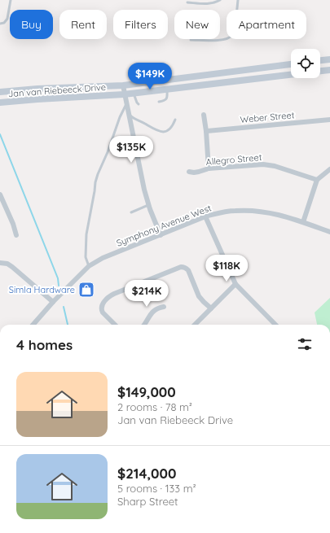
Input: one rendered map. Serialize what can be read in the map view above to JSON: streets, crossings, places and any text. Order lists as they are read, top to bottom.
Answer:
{
  "streets": {
    "main road": ["Jan van Riebeeck Drive"],
    "street": ["Weber Street", "Allegro Street", "Symphony Avenue West"]
  },
  "places": {
    "shop": ["Simla Hardware"]
  },
  "page": {
    "chip": [
      "Buy",
      "Rent",
      "Filters",
      "New",
      "Apartment"
    ],
    "price": [
      "$149K",
      "$135K",
      "$118K",
      "$214K"
    ],
    "heading": "4 homes",
    "list": [
      {
        "name": "$149,000",
        "note": "2 rooms · 78 m² · Jan van Riebeeck Drive"
      },
      {
        "name": "$214,000",
        "note": "5 rooms · 133 m² · Sharp Street"
      }
    ]
  }
}
